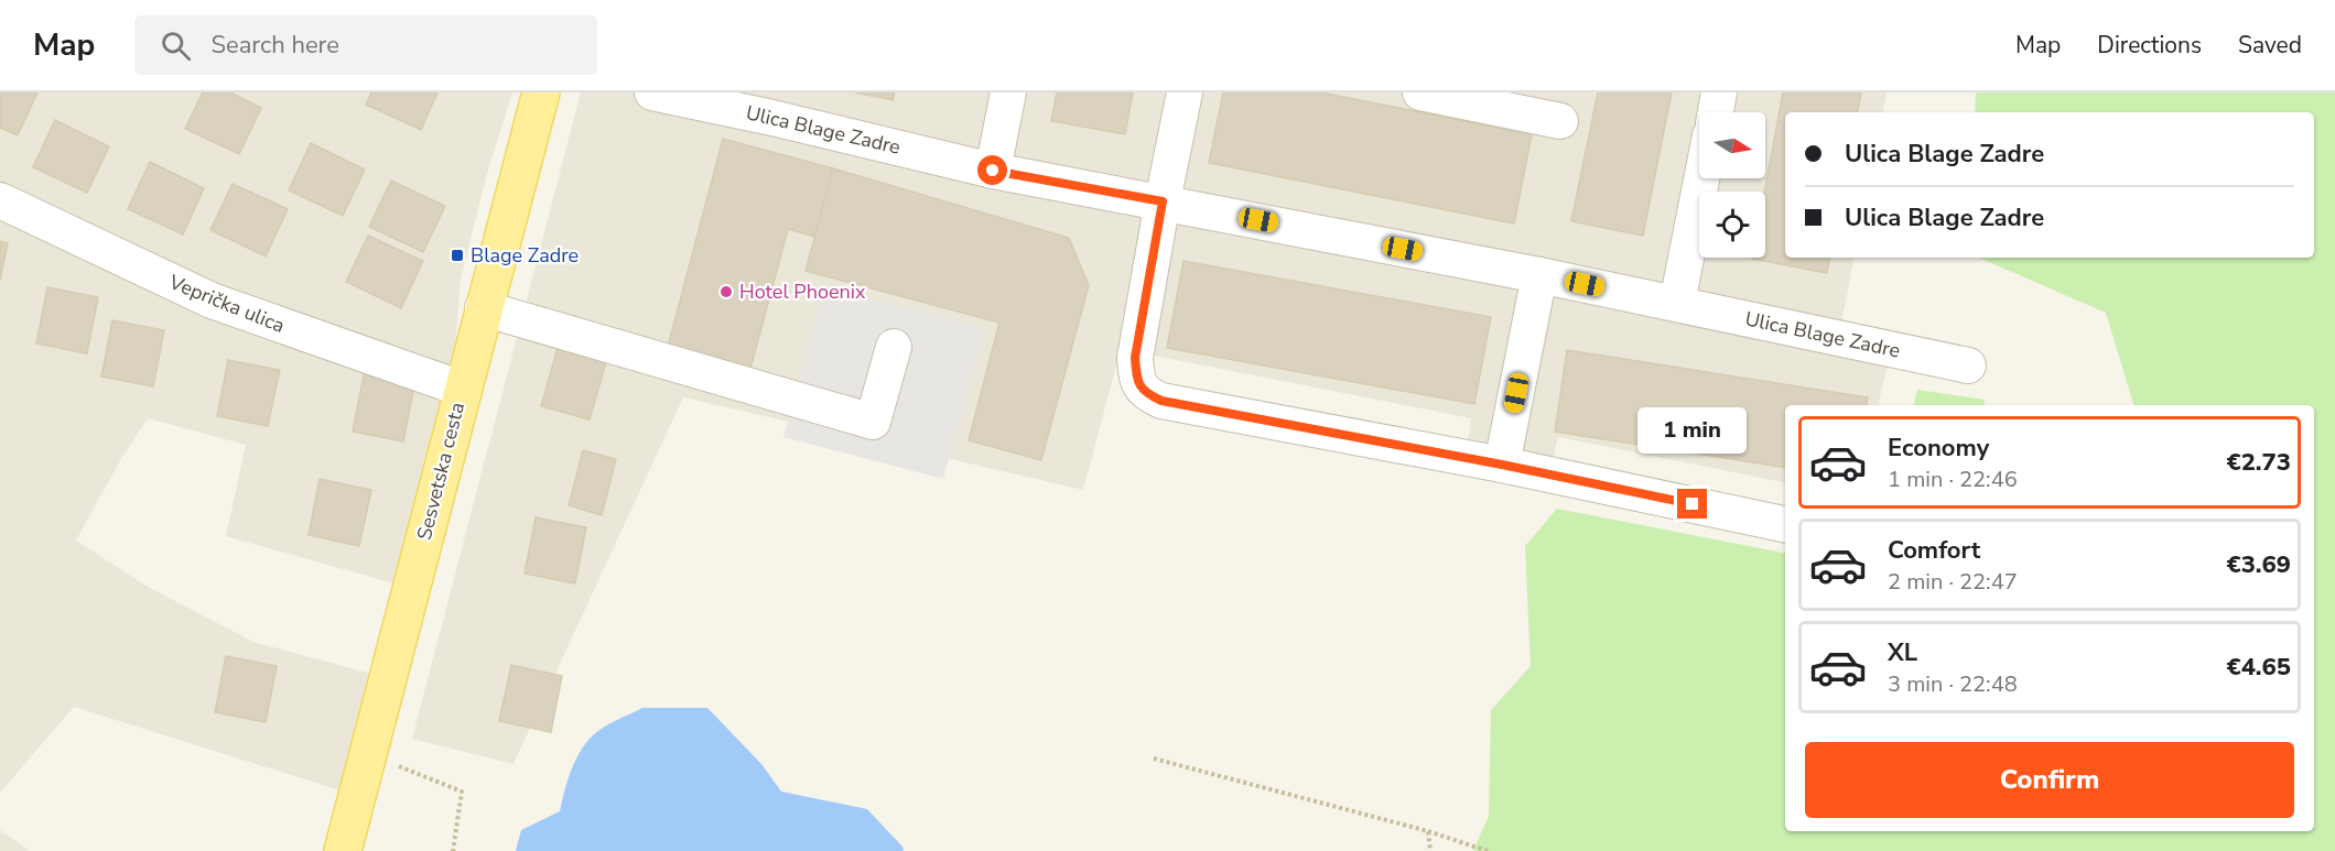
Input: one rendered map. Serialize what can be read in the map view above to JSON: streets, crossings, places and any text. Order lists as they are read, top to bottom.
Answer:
{
  "streets": {
    "main road": ["Sesvetska cesta"],
    "street": ["Ulica Blage Zadre", "Veprička ulica"]
  },
  "crossings": [
    ["Veprička ulica", "Sesvetska cesta"]
  ],
  "places": {
    "transit": ["Blage Zadre"],
    "other": ["Hotel Phoenix"]
  },
  "north": "right",
  "page": {
    "header": "Map",
    "search": "Search here",
    "nav": ["Map", "Directions", "Saved"],
    "banner": ["Ulica Blage Zadre", "Ulica Blage Zadre"],
    "bubble": "1 min",
    "list": [
      {
        "name": "Economy",
        "note": "1 min · 22:46",
        "value": "€2.73"
      },
      {
        "name": "Comfort",
        "note": "2 min · 22:47",
        "value": "€3.69"
      },
      {
        "name": "XL",
        "note": "3 min · 22:48",
        "value": "€4.65"
      }
    ],
    "buttons": "Confirm"
  }
}
